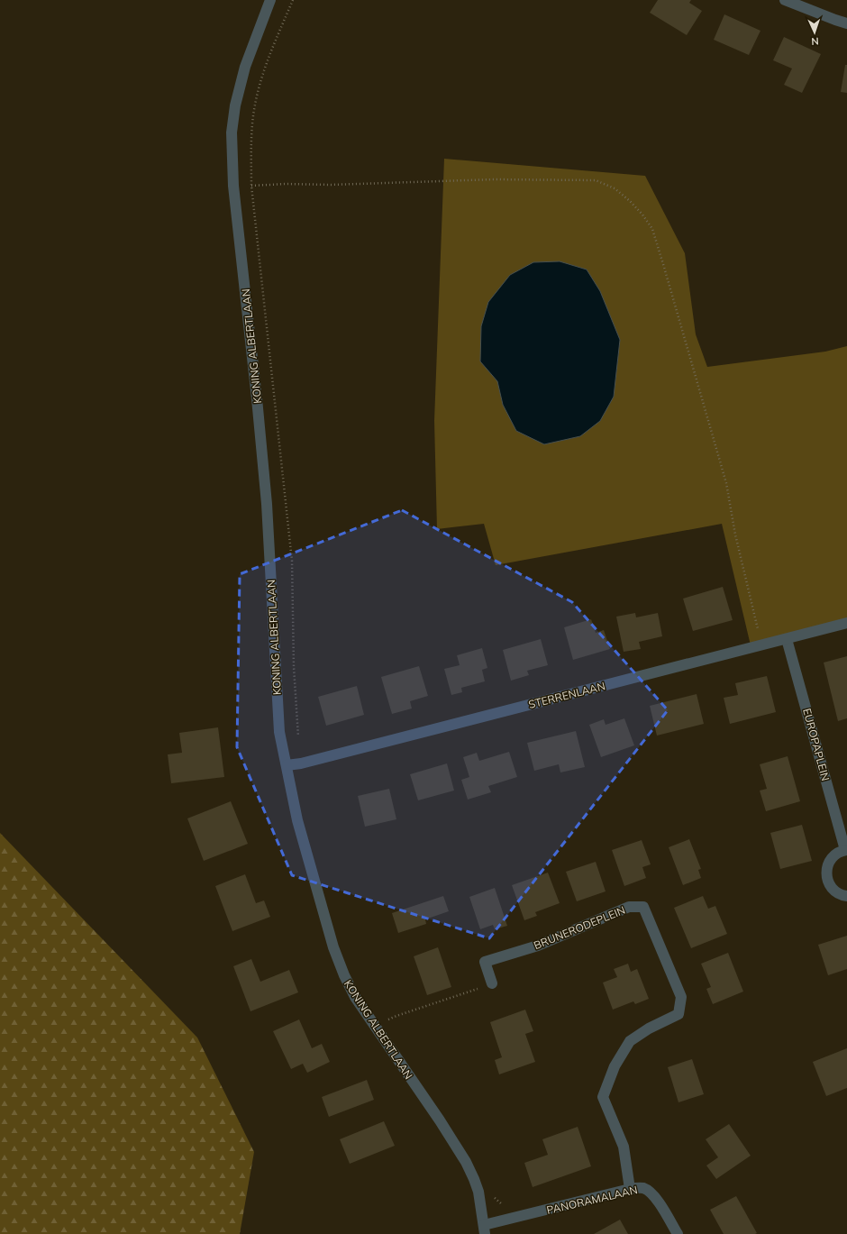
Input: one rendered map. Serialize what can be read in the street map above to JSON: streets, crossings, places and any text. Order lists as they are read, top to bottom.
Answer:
{
  "streets": {
    "street": [
      "KONING ALBERTLAAN",
      "STERRENLAAN",
      "EUROPAPLEIN",
      "BRUNERODEPLEIN",
      "PANORAMALAAN"
    ]
  },
  "crossings": [
    ["KONING ALBERTLAAN", "STERRENLAAN"],
    ["KONING ALBERTLAAN", "PANORAMALAAN"],
    ["STERRENLAAN", "EUROPAPLEIN"],
    ["BRUNERODEPLEIN", "PANORAMALAAN"]
  ],
  "north": "bottom"
}
